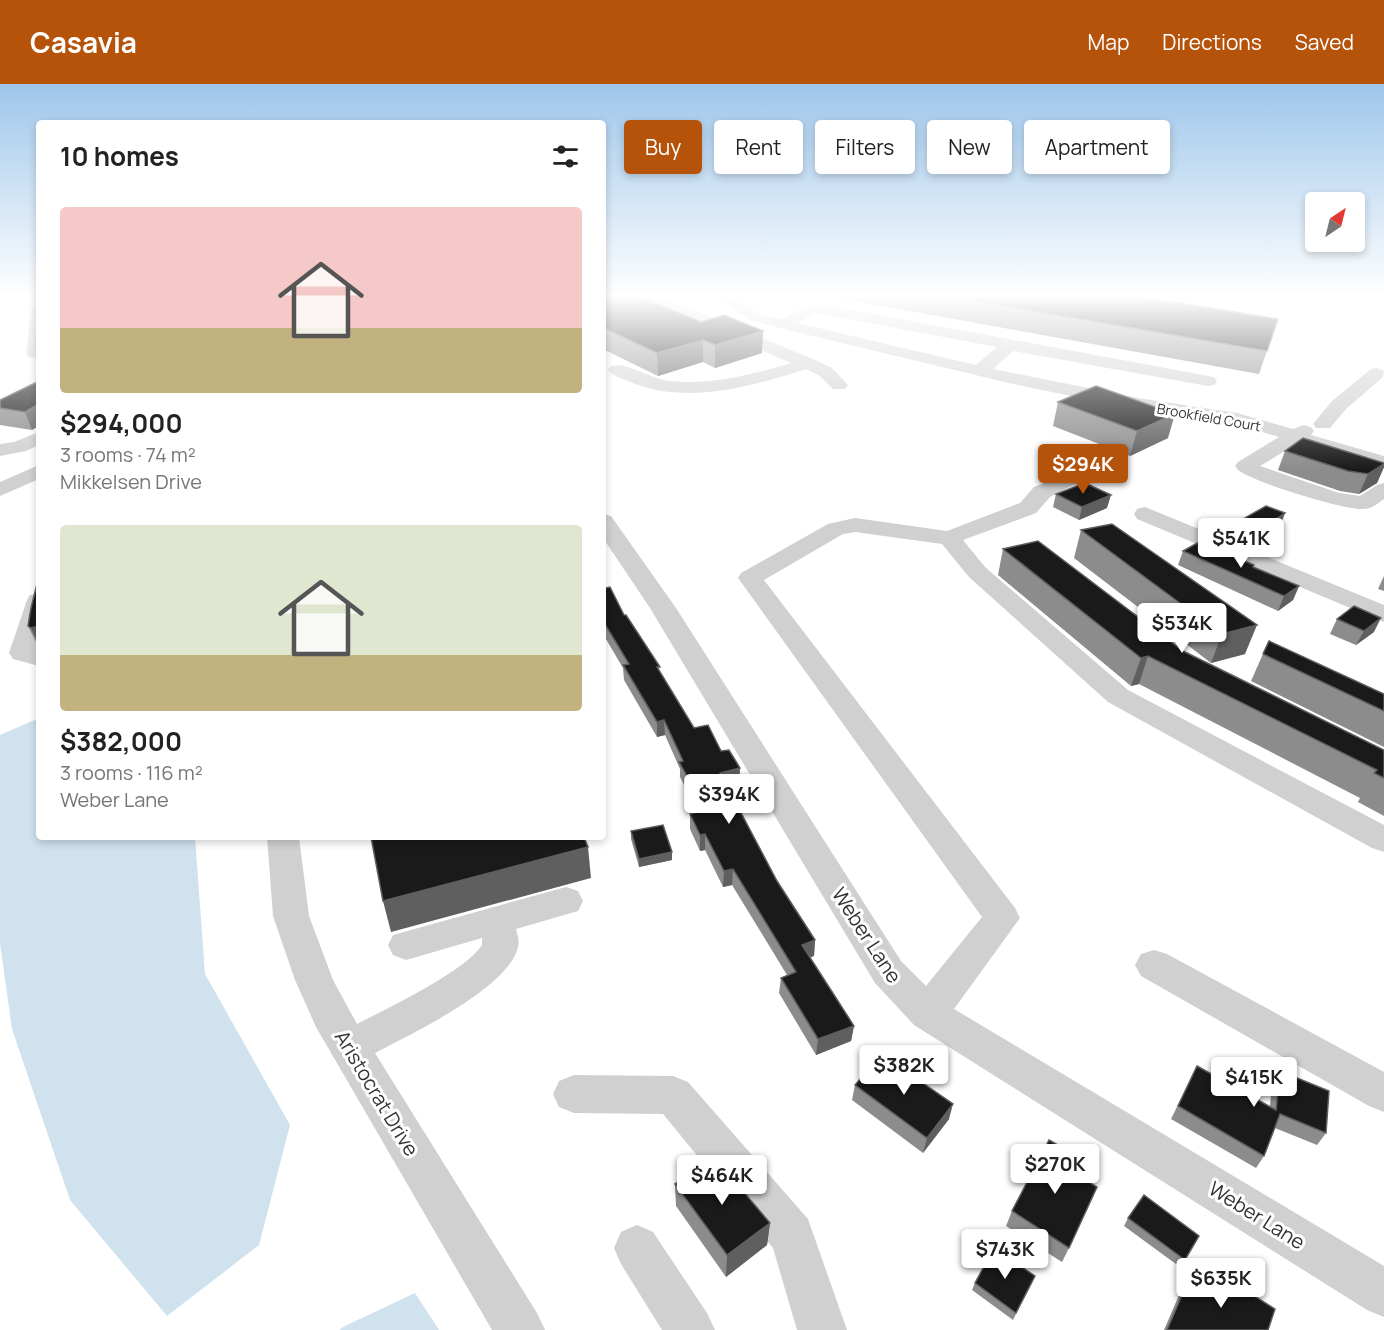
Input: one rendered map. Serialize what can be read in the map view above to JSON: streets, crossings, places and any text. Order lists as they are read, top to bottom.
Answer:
{
  "streets": {
    "street": ["Brookfield Court", "Weber Lane", "Aristocrat Drive"]
  },
  "north": "top right",
  "page": {
    "header": "Casavia",
    "nav": ["Map", "Directions", "Saved"],
    "chip": [
      "Buy",
      "Rent",
      "Filters",
      "New",
      "Apartment"
    ],
    "heading": "10 homes",
    "list": [
      {
        "name": "$294,000",
        "note": "3 rooms · 74 m² · Mikkelsen Drive"
      },
      {
        "name": "$382,000",
        "note": "3 rooms · 116 m² · Weber Lane"
      }
    ],
    "price": [
      "$294K",
      "$541K",
      "$534K",
      "$394K",
      "$382K",
      "$415K",
      "$270K",
      "$464K",
      "$743K",
      "$635K"
    ]
  }
}
